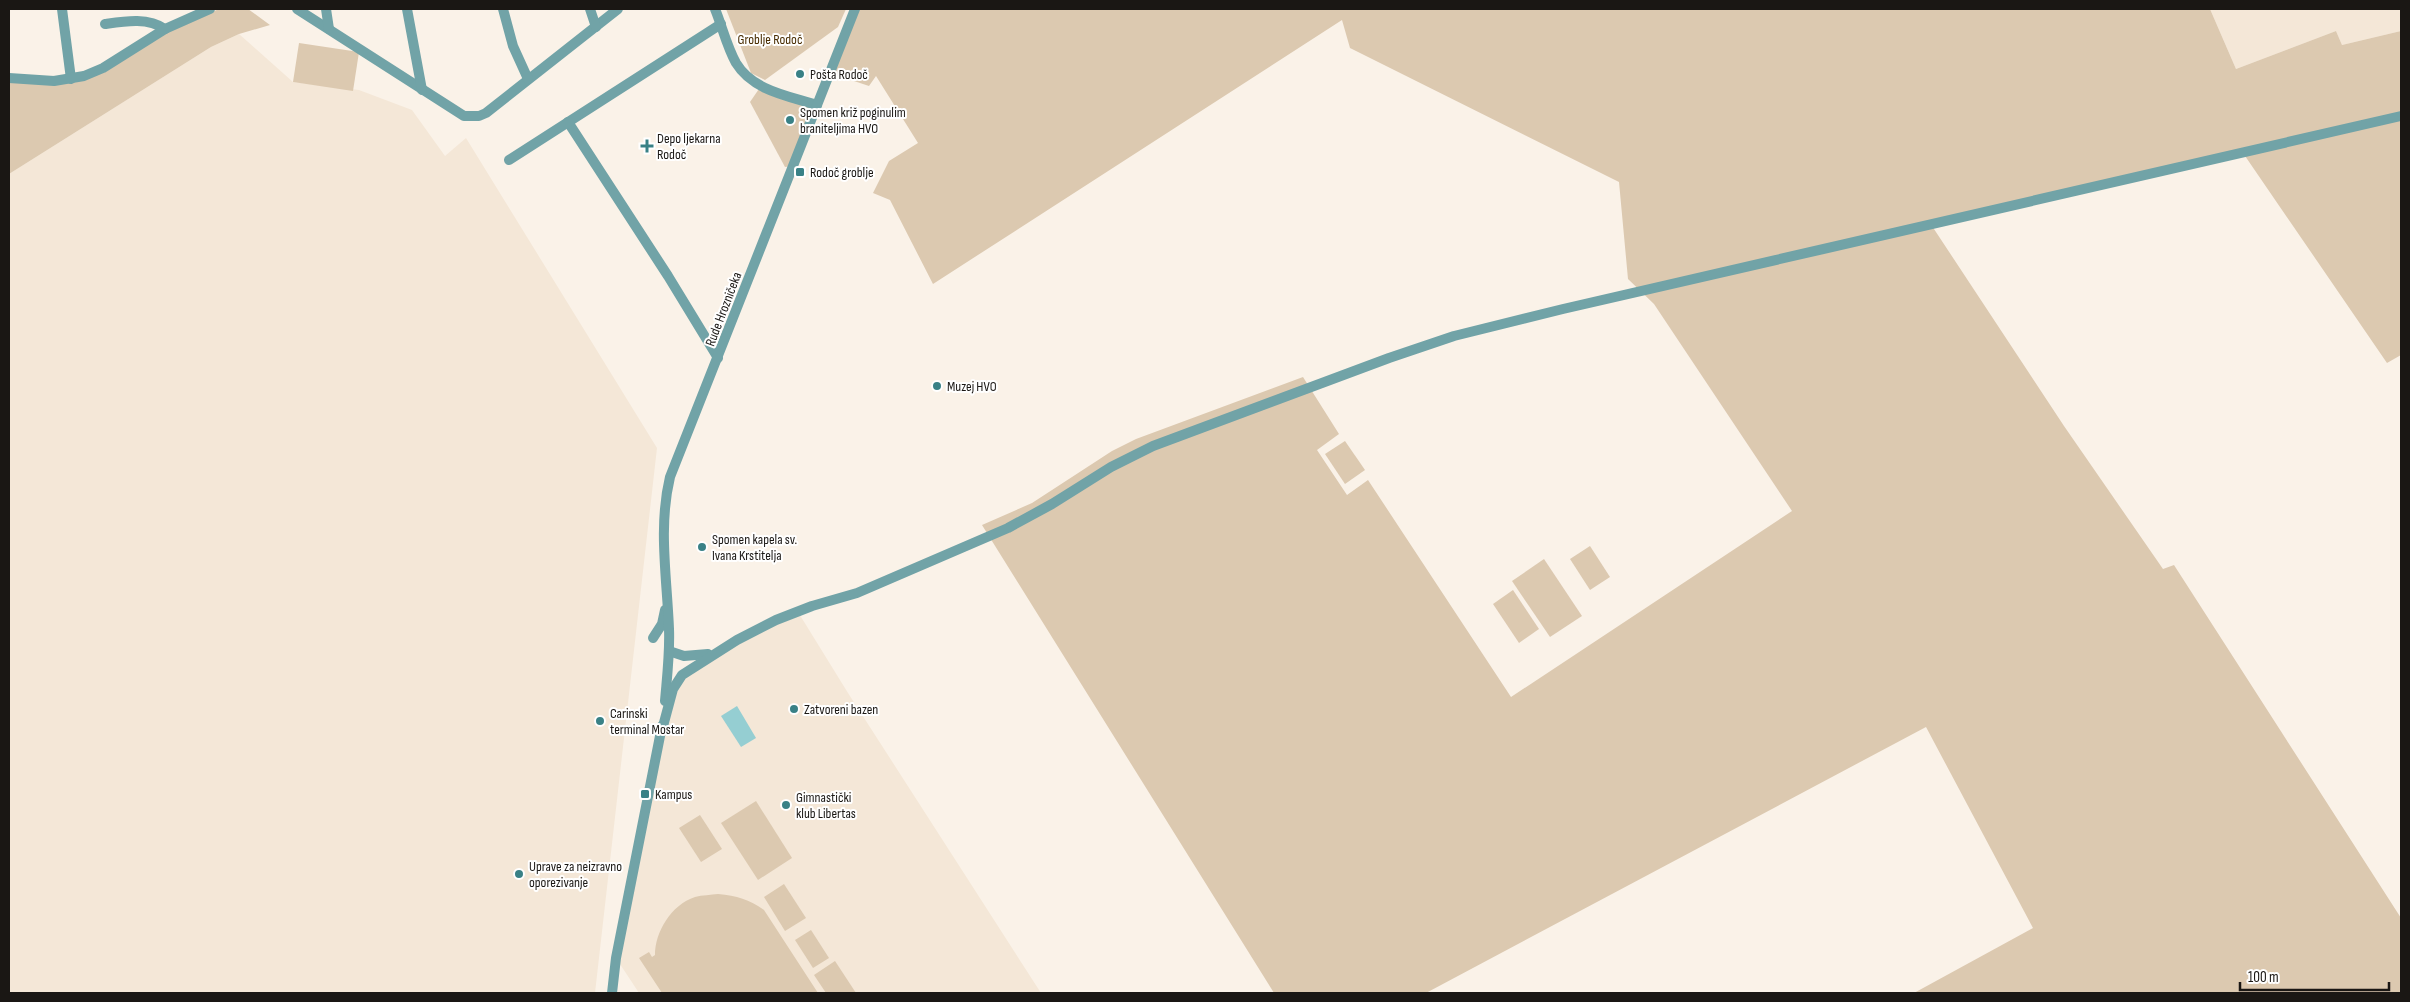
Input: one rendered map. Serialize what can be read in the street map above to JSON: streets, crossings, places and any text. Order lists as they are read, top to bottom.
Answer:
{
  "streets": {
    "street": ["Rude Hrozničeka"]
  },
  "parks": ["Groblje Rodoč"],
  "places": {
    "other": [
      "Pošta Rodoč",
      "Spomen križ poginulim braniteljima HVO",
      "Muzej HVO",
      "Spomen kapela sv. Ivana Krstitelja",
      "Zatvoreni bazen",
      "Carinski terminal Mostar",
      "Gimnastički klub Libertas",
      "Uprave za neizravno oporezivanje"
    ],
    "health": ["Depo ljekarna Rodoč"],
    "transit": ["Rodoč groblje", "Kampus"]
  },
  "scale_bar": "100 m"
}
